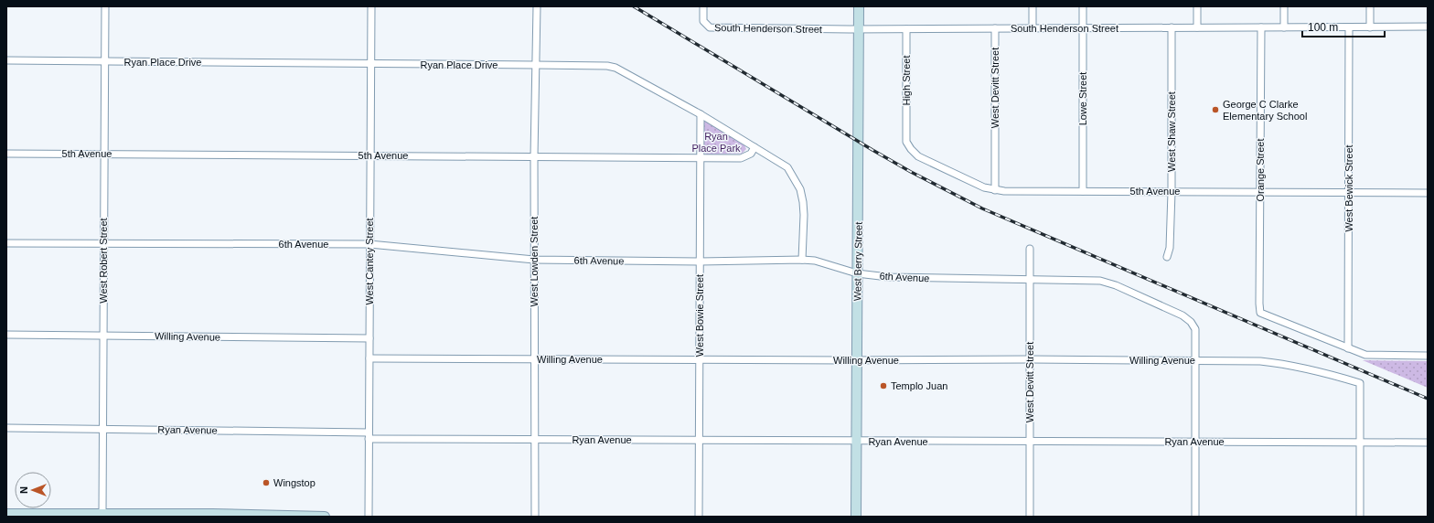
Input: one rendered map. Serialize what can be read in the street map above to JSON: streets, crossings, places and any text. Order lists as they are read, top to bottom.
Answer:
{
  "streets": {
    "main road": ["West Berry Street"],
    "street": [
      "South Henderson Street",
      "Ryan Place Drive",
      "High Street",
      "West Devitt Street",
      "Lowe Street",
      "West Shaw Street",
      "5th Avenue",
      "Orange Street",
      "West Bewick Street",
      "6th Avenue",
      "West Robert Street",
      "West Cantey Street",
      "West Lowden Street",
      "West Bowie Street",
      "Willing Avenue",
      "Ryan Avenue"
    ]
  },
  "crossings": [
    ["South Henderson Street", "High Street"],
    ["South Henderson Street", "West Devitt Street"],
    ["South Henderson Street", "Lowe Street"],
    ["South Henderson Street", "West Shaw Street"],
    ["South Henderson Street", "Orange Street"],
    ["South Henderson Street", "West Bewick Street"],
    ["South Henderson Street", "West Berry Street"],
    ["Ryan Place Drive", "5th Avenue"],
    ["Ryan Place Drive", "6th Avenue"],
    ["Ryan Place Drive", "West Robert Street"],
    ["Ryan Place Drive", "West Cantey Street"],
    ["Ryan Place Drive", "West Lowden Street"],
    ["Ryan Place Drive", "West Bowie Street"],
    ["High Street", "5th Avenue"],
    ["West Devitt Street", "5th Avenue"],
    ["West Devitt Street", "6th Avenue"],
    ["West Devitt Street", "Willing Avenue"],
    ["West Devitt Street", "Ryan Avenue"],
    ["Lowe Street", "5th Avenue"],
    ["West Shaw Street", "5th Avenue"],
    ["5th Avenue", "Orange Street"],
    ["5th Avenue", "West Bewick Street"],
    ["5th Avenue", "West Robert Street"],
    ["5th Avenue", "West Cantey Street"],
    ["5th Avenue", "West Lowden Street"],
    ["5th Avenue", "West Bowie Street"],
    ["Orange Street", "West Bewick Street"],
    ["6th Avenue", "West Robert Street"],
    ["6th Avenue", "West Cantey Street"],
    ["6th Avenue", "West Lowden Street"],
    ["6th Avenue", "West Berry Street"],
    ["6th Avenue", "West Bowie Street"],
    ["6th Avenue", "Willing Avenue"],
    ["West Robert Street", "Willing Avenue"],
    ["West Robert Street", "Ryan Avenue"],
    ["West Cantey Street", "Willing Avenue"],
    ["West Cantey Street", "Ryan Avenue"],
    ["West Lowden Street", "Willing Avenue"],
    ["West Lowden Street", "Ryan Avenue"],
    ["West Berry Street", "Willing Avenue"],
    ["West Berry Street", "Ryan Avenue"],
    ["West Bowie Street", "Willing Avenue"],
    ["West Bowie Street", "Ryan Avenue"],
    ["Willing Avenue", "Ryan Avenue"]
  ],
  "parks": ["Ryan Place Park"],
  "places": ["George C Clarke Elementary School", "Templo Juan", "Wingstop"],
  "scale_bar": "100 m",
  "north": "left"
}
